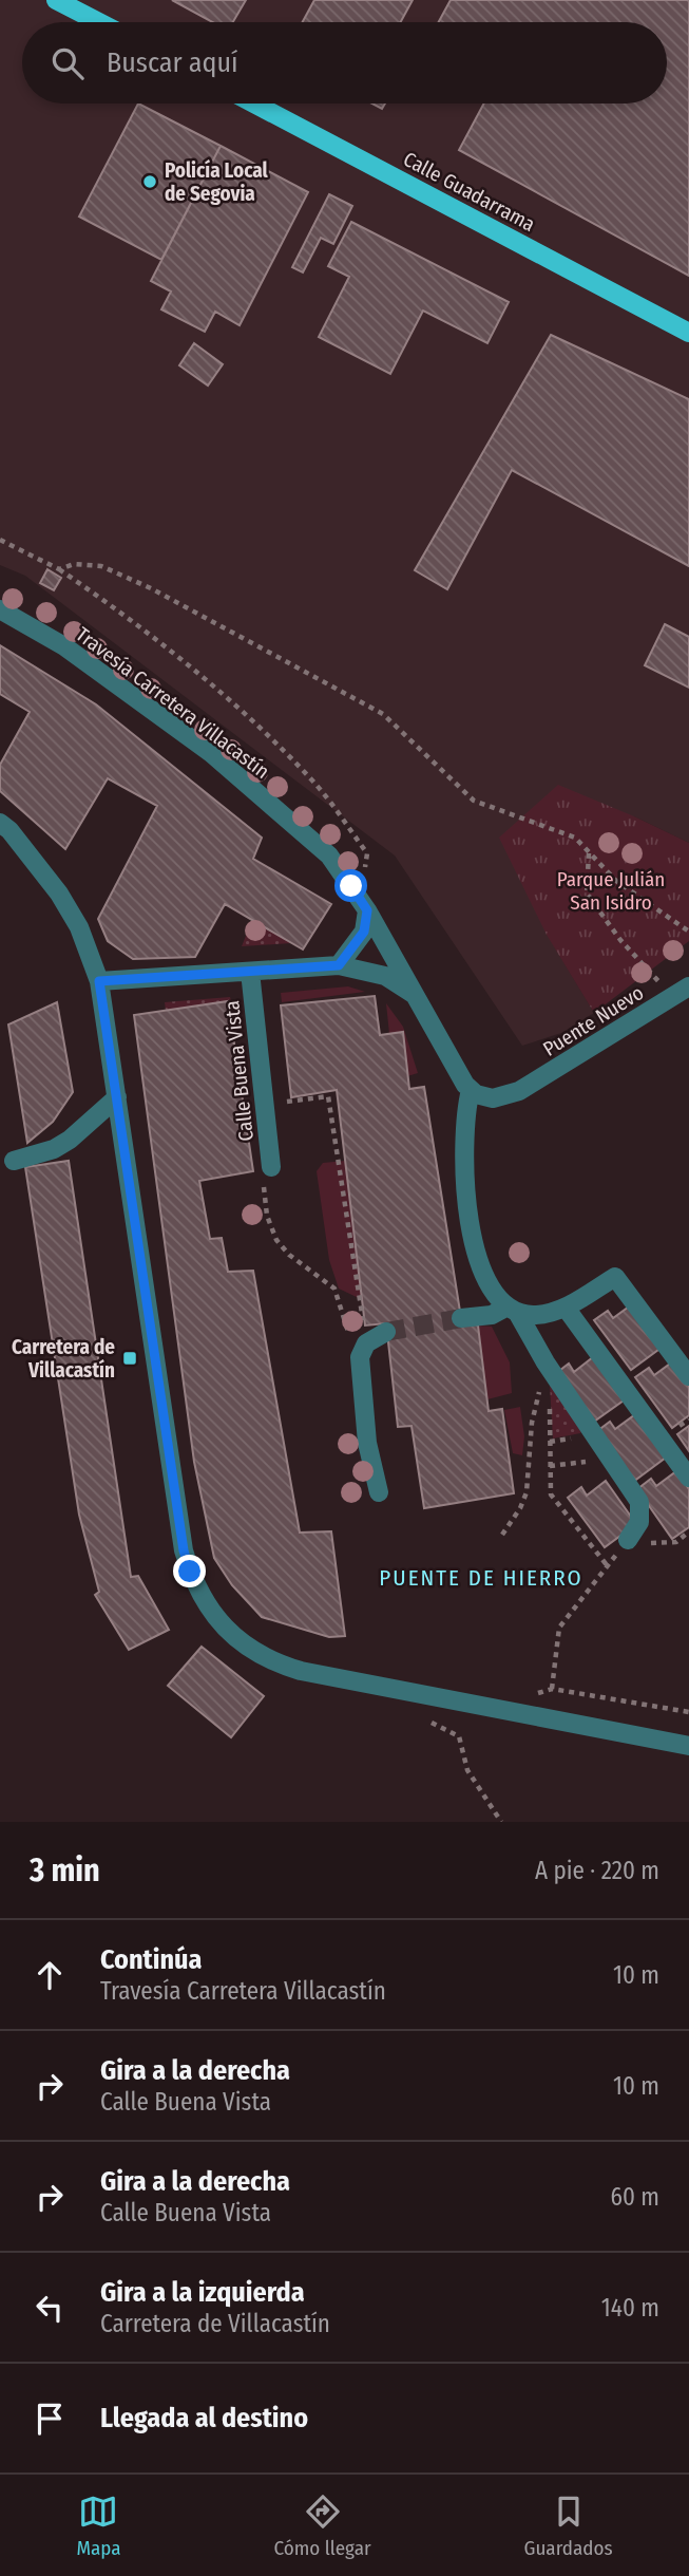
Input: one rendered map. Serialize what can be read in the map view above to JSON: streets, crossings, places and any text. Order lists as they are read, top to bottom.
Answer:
{
  "streets": {
    "main road": ["Calle Guadarrama"],
    "street": ["Travesía Carretera Villacastín", "Puente Nuevo", "Calle Buena Vista"]
  },
  "crossings": [
    ["Travesía Carretera Villacastín", "Calle Buena Vista"],
    ["Puente Nuevo", "Calle Buena Vista"]
  ],
  "districts": ["PUENTE DE HIERRO"],
  "parks": ["Parque Julián San Isidro"],
  "places": {
    "other": ["Policía Local de Segovia"],
    "transit": ["Carretera de Villacastín"]
  },
  "page": {
    "search": "Buscar aquí",
    "heading": ["3 min", "A pie · 220 m"],
    "list": [
      ["Continúa", "Travesía Carretera Villacastín", "10 m"],
      ["Gira a la derecha", "Calle Buena Vista", "10 m"],
      ["Gira a la derecha", "Calle Buena Vista", "60 m"],
      ["Gira a la izquierda", "Carretera de Villacastín", "140 m"],
      "Llegada al destino"
    ],
    "nav": ["Mapa", "Cómo llegar", "Guardados"]
  }
}
